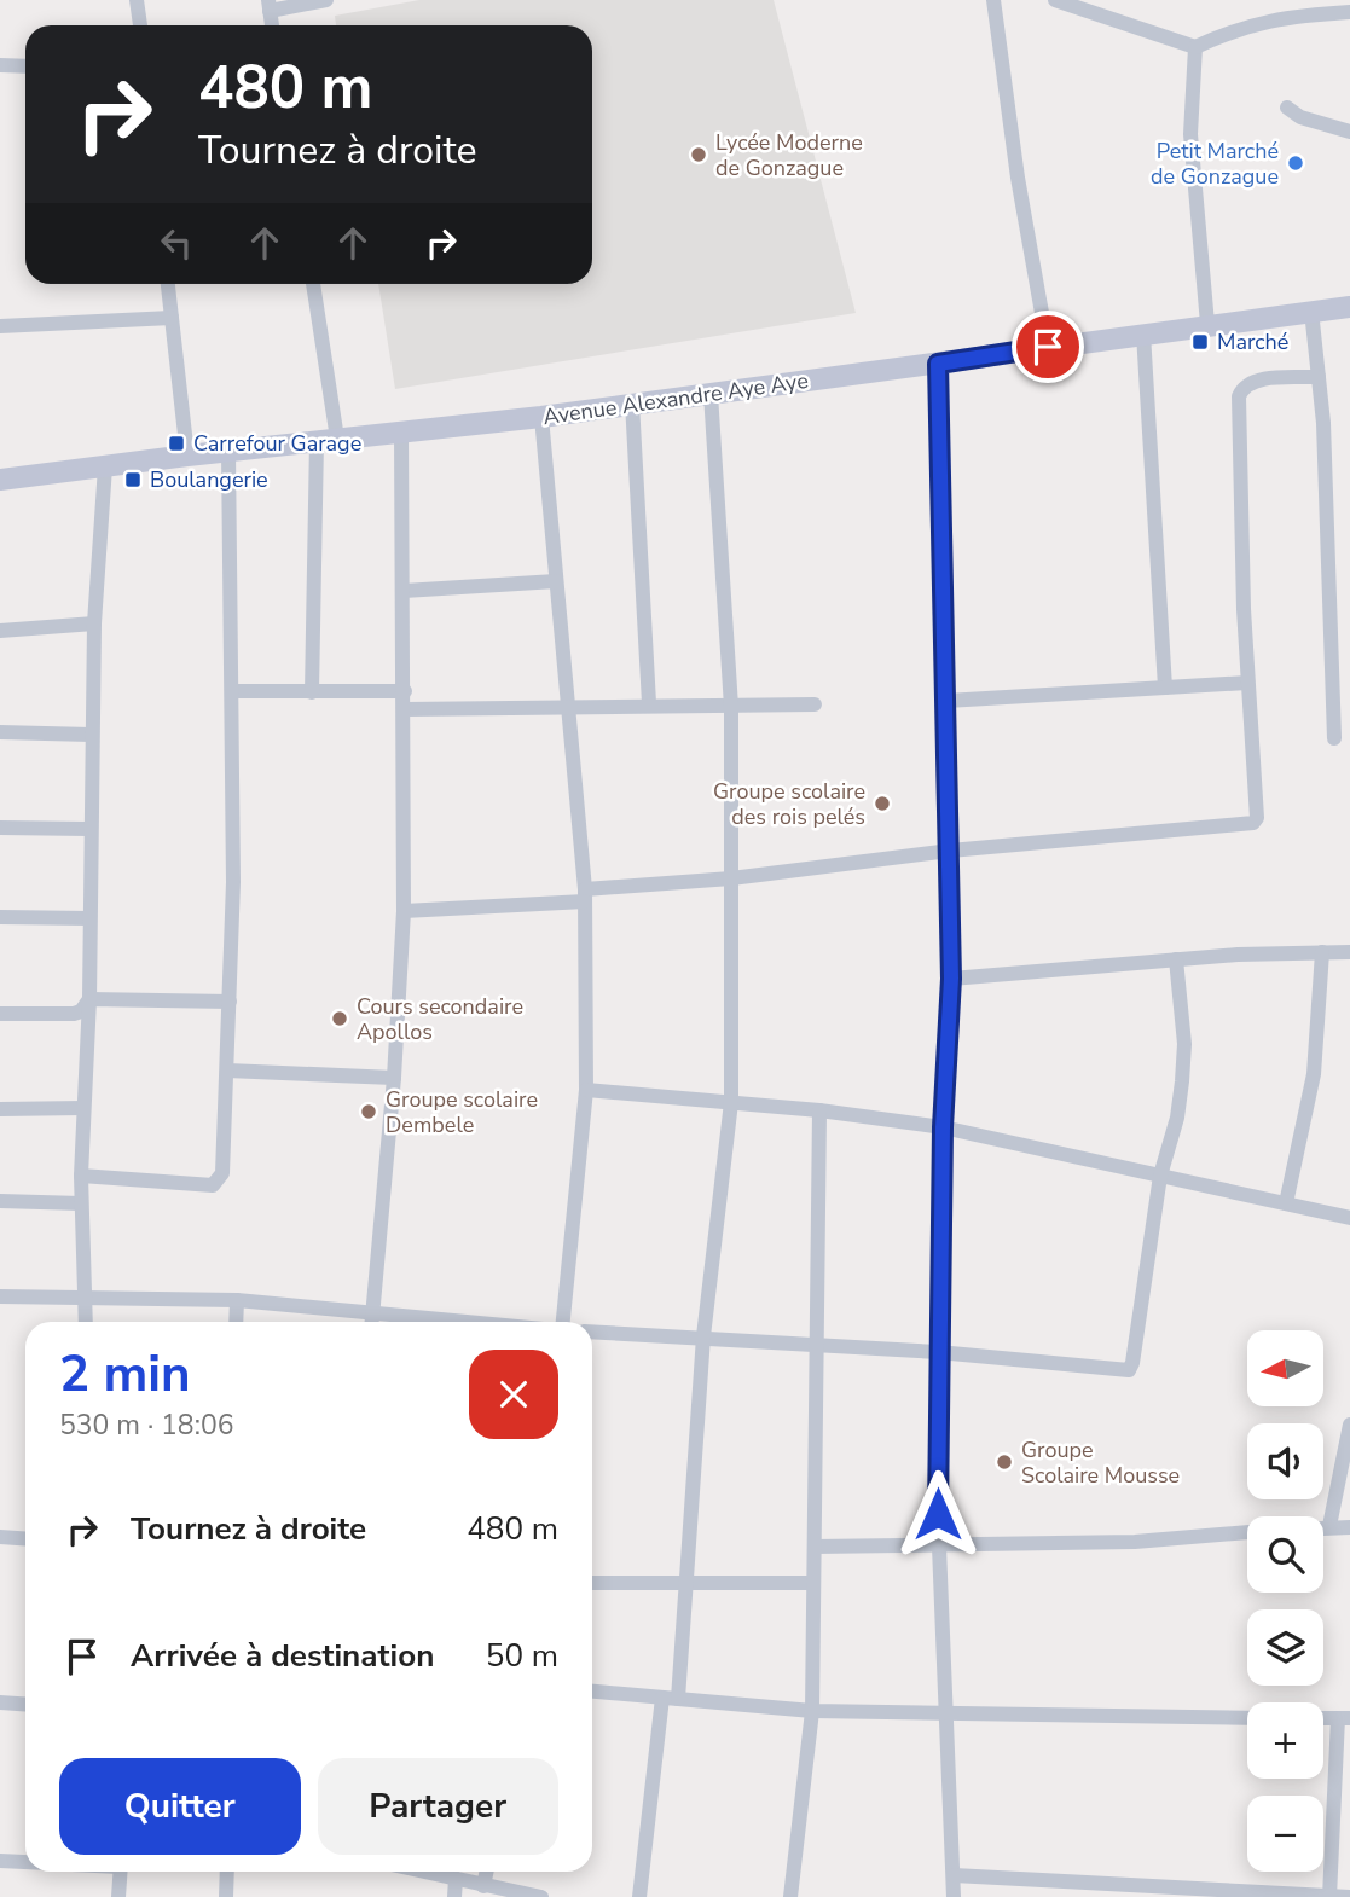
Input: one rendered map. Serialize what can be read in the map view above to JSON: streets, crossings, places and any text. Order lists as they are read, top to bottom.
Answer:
{
  "streets": {
    "street": ["Avenue Alexandre Aye Aye"]
  },
  "places": {
    "other": [
      "Lycée Moderne de Gonzague",
      "Petit Marché de Gonzague",
      "Groupe scolaire des rois pelés",
      "Cours secondaire Apollos",
      "Groupe scolaire Dembele",
      "Groupe Scolaire Mousse"
    ],
    "transit": ["Marché", "Carrefour Garage", "Boulangerie"]
  },
  "north": "left",
  "page": {
    "turn": ["480 m", "Tournez à droite"],
    "heading": ["2 min", "530 m · 18:06"],
    "map_buttons": ["+", "−"],
    "list": [
      {
        "name": "Tournez à droite",
        "value": "480 m"
      },
      {
        "name": "Arrivée à destination",
        "value": "50 m"
      }
    ],
    "buttons": ["Quitter", "Partager"]
  }
}
